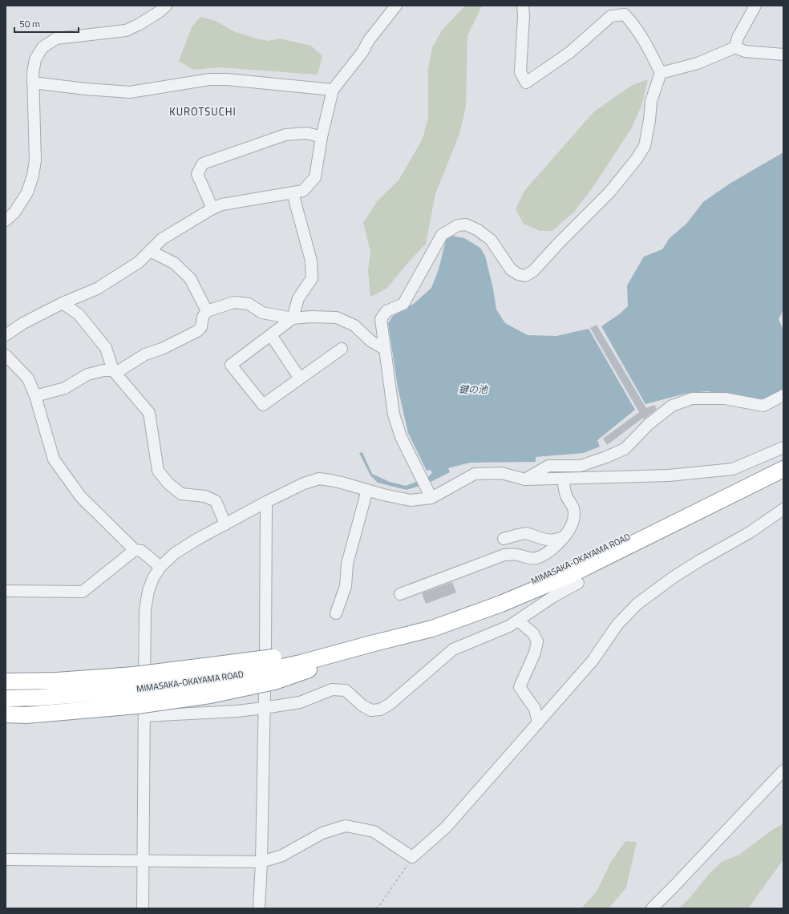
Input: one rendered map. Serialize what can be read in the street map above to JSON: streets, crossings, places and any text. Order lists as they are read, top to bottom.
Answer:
{
  "streets": {
    "highway": ["MIMASAKA-OKAYAMA ROAD"]
  },
  "districts": ["KUROTSUCHI"],
  "water": ["鍵の池"],
  "scale_bar": "50 m"
}
